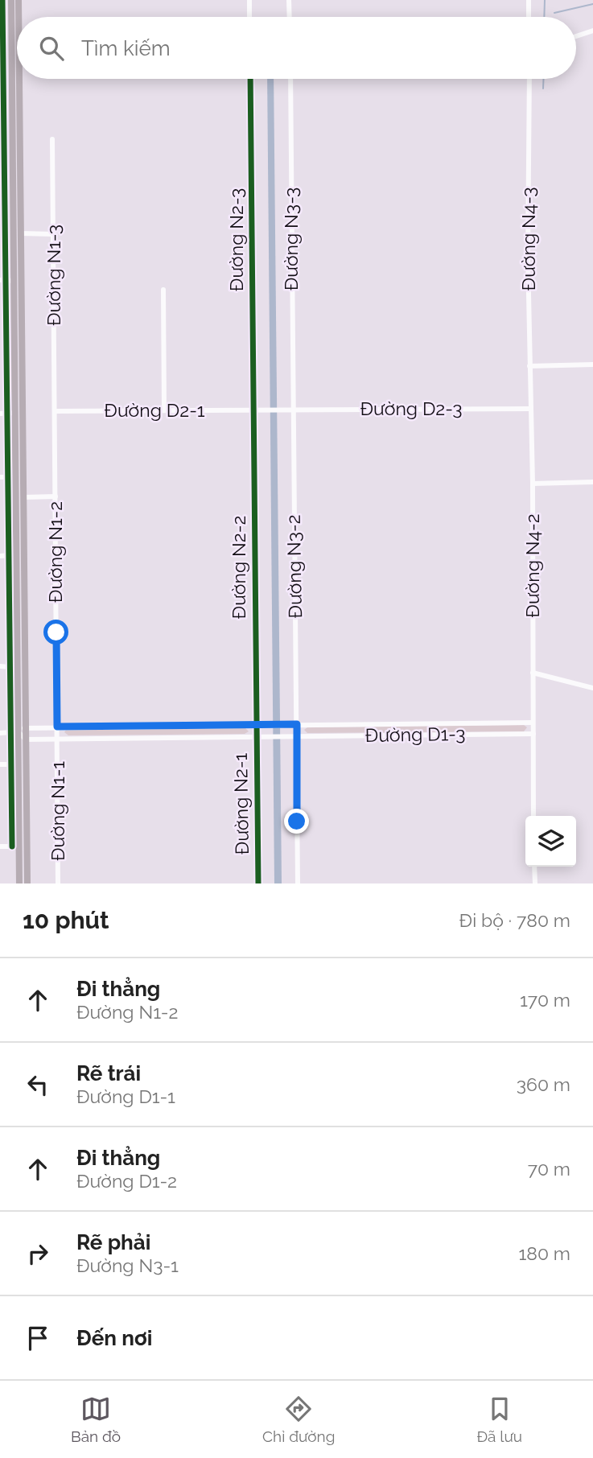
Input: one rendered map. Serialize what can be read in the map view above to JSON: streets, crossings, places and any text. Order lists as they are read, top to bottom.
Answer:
{
  "streets": {
    "street": [
      "Đường N3-3",
      "Đường N4-3",
      "Đường N2-3",
      "Đường N1-3",
      "Đường D2-3",
      "Đường D2-1",
      "Đường N1-2",
      "Đường N4-2",
      "Đường N3-2",
      "Đường N2-2",
      "Đường D1-3",
      "Đường N2-1",
      "Đường N1-1"
    ]
  },
  "crossings": [
    ["Đường N3-3", "Đường D2-3"],
    ["Đường N3-3", "Đường N3-2"],
    ["Đường N4-3", "Đường D2-3"],
    ["Đường N4-3", "Đường N4-2"],
    ["Đường N2-3", "Đường D2-3"],
    ["Đường N2-3", "Đường D2-1"],
    ["Đường N2-3", "Đường N2-2"],
    ["Đường N1-3", "Đường D2-1"],
    ["Đường N1-3", "Đường N1-2"],
    ["Đường D2-3", "Đường D2-1"],
    ["Đường D2-3", "Đường N4-2"],
    ["Đường D2-3", "Đường N3-2"],
    ["Đường D2-3", "Đường N2-2"],
    ["Đường D2-1", "Đường N1-2"],
    ["Đường D2-1", "Đường N2-2"],
    ["Đường N1-2", "Đường D1-3"],
    ["Đường N1-2", "Đường N1-1"],
    ["Đường N4-2", "Đường D1-3"],
    ["Đường N3-2", "Đường D1-3"],
    ["Đường N2-2", "Đường D1-3"],
    ["Đường N2-2", "Đường N2-1"],
    ["Đường D1-3", "Đường N2-1"],
    ["Đường D1-3", "Đường N1-1"]
  ],
  "page": {
    "search": "Tìm kiếm",
    "heading": ["10 phút", "Đi bộ · 780 m"],
    "list": [
      ["Đi thẳng", "Đường N1-2", "170 m"],
      ["Rẽ trái", "Đường D1-1", "360 m"],
      ["Đi thẳng", "Đường D1-2", "70 m"],
      ["Rẽ phải", "Đường N3-1", "180 m"],
      "Đến nơi"
    ],
    "nav": ["Bản đồ", "Chỉ đường", "Đã lưu"]
  }
}
